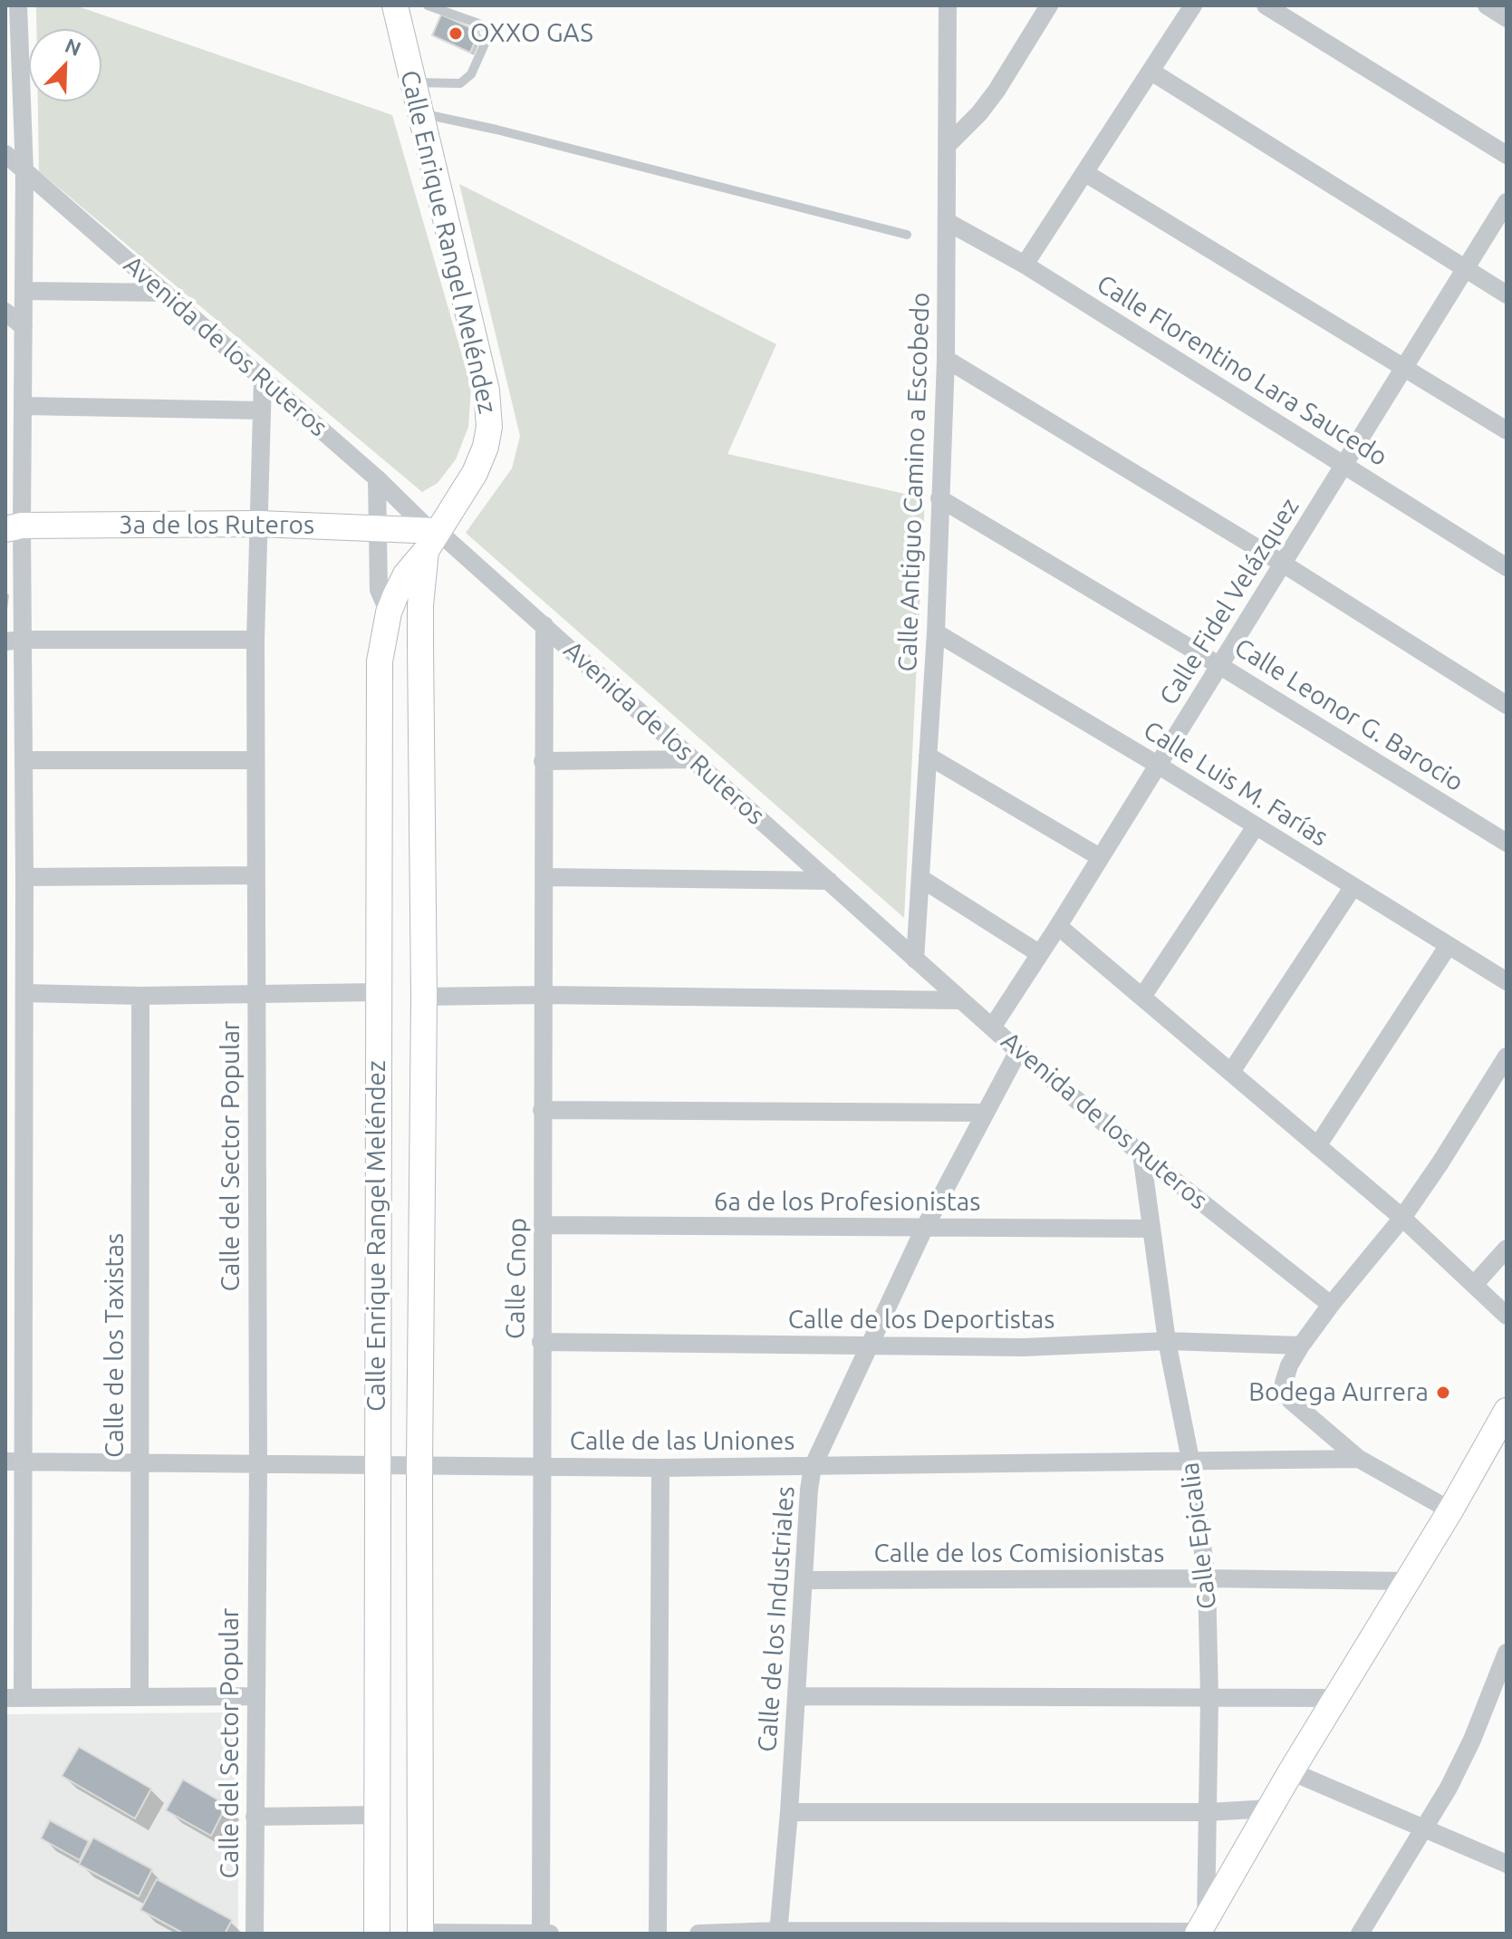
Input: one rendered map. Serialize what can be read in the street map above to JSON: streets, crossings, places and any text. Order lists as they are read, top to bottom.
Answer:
{
  "streets": {
    "street": [
      "Calle Enrique Rangel Meléndez",
      "Avenida de los Ruteros",
      "Calle Florentino Lara Saucedo",
      "Calle Antiguo Camino a Escobedo",
      "3a de los Ruteros",
      "Calle Fidel Velázquez",
      "Calle Leonor G. Barocio",
      "Calle Luis M. Farías",
      "Calle del Sector Popular",
      "6a de los Profesionistas",
      "Calle Cnop",
      "Calle de los Deportistas",
      "Calle de los Taxistas",
      "Calle de las Uniones",
      "Calle Epicalia",
      "Calle de los Comisionistas",
      "Calle de los Industriales"
    ]
  },
  "crossings": [
    ["Calle Enrique Rangel Meléndez", "Avenida de los Ruteros"],
    ["Calle Enrique Rangel Meléndez", "3a de los Ruteros"],
    ["Calle Enrique Rangel Meléndez", "Calle de las Uniones"],
    ["Avenida de los Ruteros", "Calle Antiguo Camino a Escobedo"],
    ["Avenida de los Ruteros", "3a de los Ruteros"],
    ["Avenida de los Ruteros", "Calle Fidel Velázquez"],
    ["Avenida de los Ruteros", "Calle del Sector Popular"],
    ["Avenida de los Ruteros", "Calle Cnop"],
    ["Avenida de los Ruteros", "Calle Epicalia"],
    ["Avenida de los Ruteros", "Calle de los Industriales"],
    ["Calle Florentino Lara Saucedo", "Calle Antiguo Camino a Escobedo"],
    ["Calle Florentino Lara Saucedo", "Calle Fidel Velázquez"],
    ["Calle Antiguo Camino a Escobedo", "Calle Leonor G. Barocio"],
    ["Calle Antiguo Camino a Escobedo", "Calle Luis M. Farías"],
    ["3a de los Ruteros", "Calle del Sector Popular"],
    ["Calle Fidel Velázquez", "Calle Leonor G. Barocio"],
    ["Calle Fidel Velázquez", "Calle Luis M. Farías"],
    ["Calle del Sector Popular", "Calle de las Uniones"],
    ["6a de los Profesionistas", "Calle Cnop"],
    ["6a de los Profesionistas", "Calle Epicalia"],
    ["6a de los Profesionistas", "Calle de los Industriales"],
    ["Calle Cnop", "Calle de los Deportistas"],
    ["Calle Cnop", "Calle de las Uniones"],
    ["Calle de los Deportistas", "Calle Epicalia"],
    ["Calle de los Deportistas", "Calle de los Industriales"],
    ["Calle de los Taxistas", "Calle de las Uniones"],
    ["Calle de las Uniones", "Calle Epicalia"],
    ["Calle de las Uniones", "Calle de los Industriales"],
    ["Calle Epicalia", "Calle de los Comisionistas"],
    ["Calle de los Comisionistas", "Calle de los Industriales"]
  ],
  "places": ["OXXO GAS", "Bodega Aurrera"],
  "north": "top right"
}
